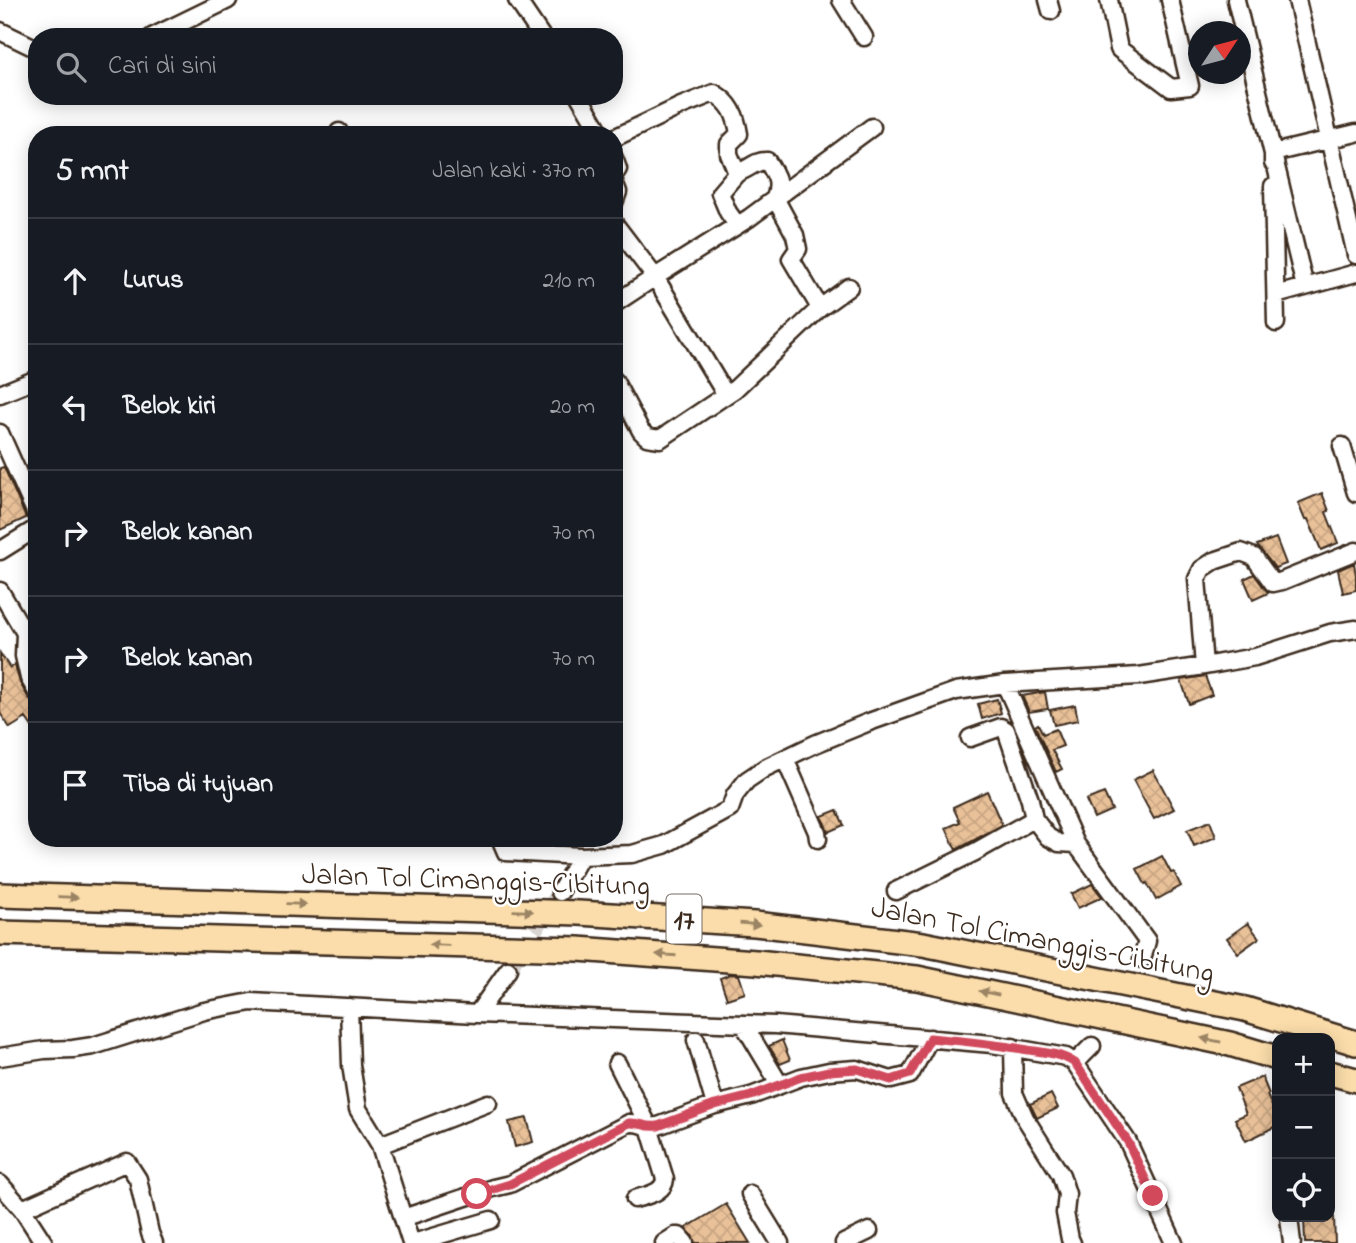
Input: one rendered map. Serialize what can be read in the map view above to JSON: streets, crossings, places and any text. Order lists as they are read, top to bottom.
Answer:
{
  "streets": {
    "highway": ["Jalan Tol Cimanggis–Cibitung", "17"]
  },
  "north": "top right",
  "page": {
    "search": "Cari di sini",
    "heading": ["5 mnt", "Jalan kaki · 370 m"],
    "list": [
      ["Lurus", "210 m"],
      ["Belok kiri", "20 m"],
      ["Belok kanan", "70 m"],
      ["Belok kanan", "70 m"],
      "Tiba di tujuan"
    ],
    "map_buttons": ["+", "−"]
  }
}
